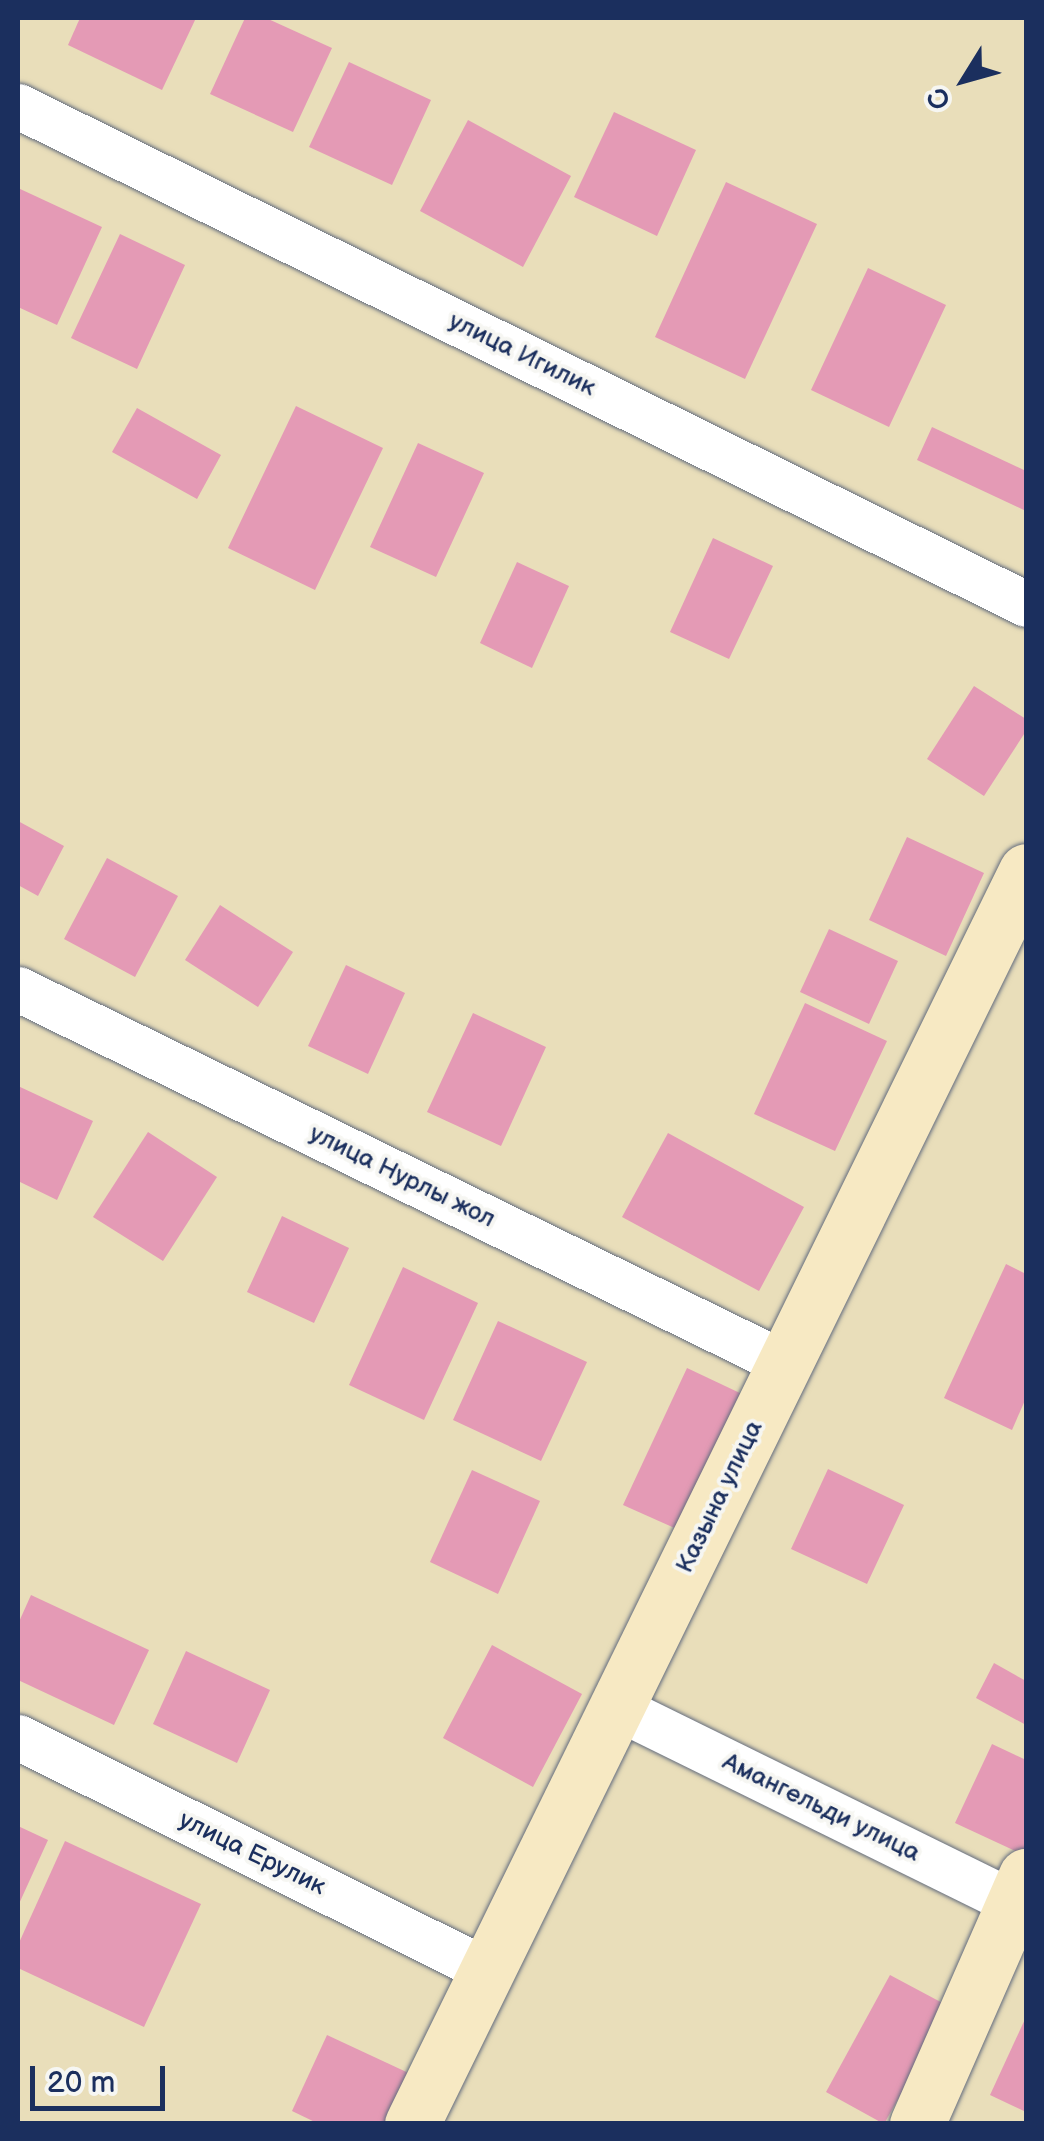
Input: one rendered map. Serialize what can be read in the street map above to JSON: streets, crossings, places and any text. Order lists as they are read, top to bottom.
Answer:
{
  "streets": {
    "street": [
      "улица Игилик",
      "улица Нурлы жол",
      "Казына улица",
      "Амангельди улица",
      "улица Ерулик"
    ]
  },
  "crossings": [
    ["улица Нурлы жол", "Казына улица"],
    ["Казына улица", "Амангельди улица"],
    ["Казына улица", "улица Ерулик"]
  ],
  "scale_bar": "20 m",
  "north": "bottom left"
}
